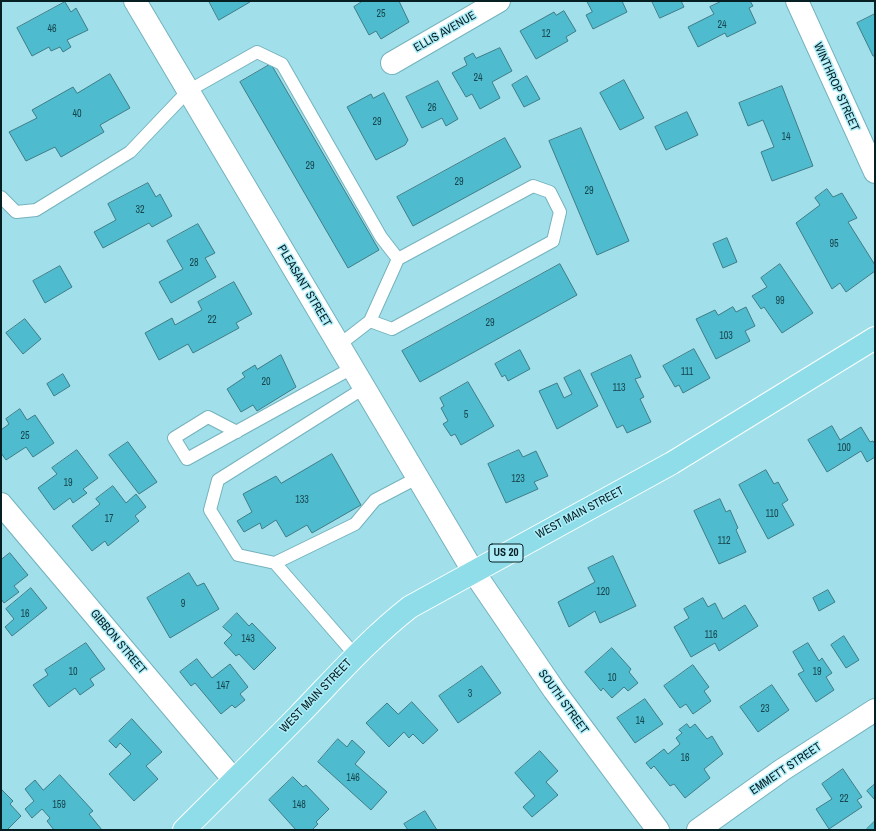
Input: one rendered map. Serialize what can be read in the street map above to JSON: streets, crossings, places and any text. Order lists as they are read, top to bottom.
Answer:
{
  "streets": {
    "main road": [
      "ELLIS AVENUE",
      "WINTHROP STREET",
      "PLEASANT STREET",
      "WEST MAIN STREET",
      "US 20",
      "GIBBON STREET",
      "SOUTH STREET",
      "EMMETT STREET"
    ]
  },
  "crossings": [
    ["PLEASANT STREET", "WEST MAIN STREET"],
    ["PLEASANT STREET", "SOUTH STREET"],
    ["WEST MAIN STREET", "GIBBON STREET"],
    ["WEST MAIN STREET", "SOUTH STREET"]
  ],
  "house_numbers": [
    "25",
    "24",
    "46",
    "12",
    "24",
    "26",
    "40",
    "29",
    "14",
    "29",
    "29",
    "29",
    "32",
    "95",
    "28",
    "99",
    "22",
    "29",
    "103",
    "111",
    "20",
    "113",
    "5",
    "25",
    "100",
    "123",
    "19",
    "133",
    "110",
    "17",
    "112",
    "120",
    "9",
    "16",
    "116",
    "143",
    "10",
    "19",
    "10",
    "147",
    "3",
    "23",
    "14",
    "16",
    "146",
    "22",
    "159",
    "148"
  ]
}
